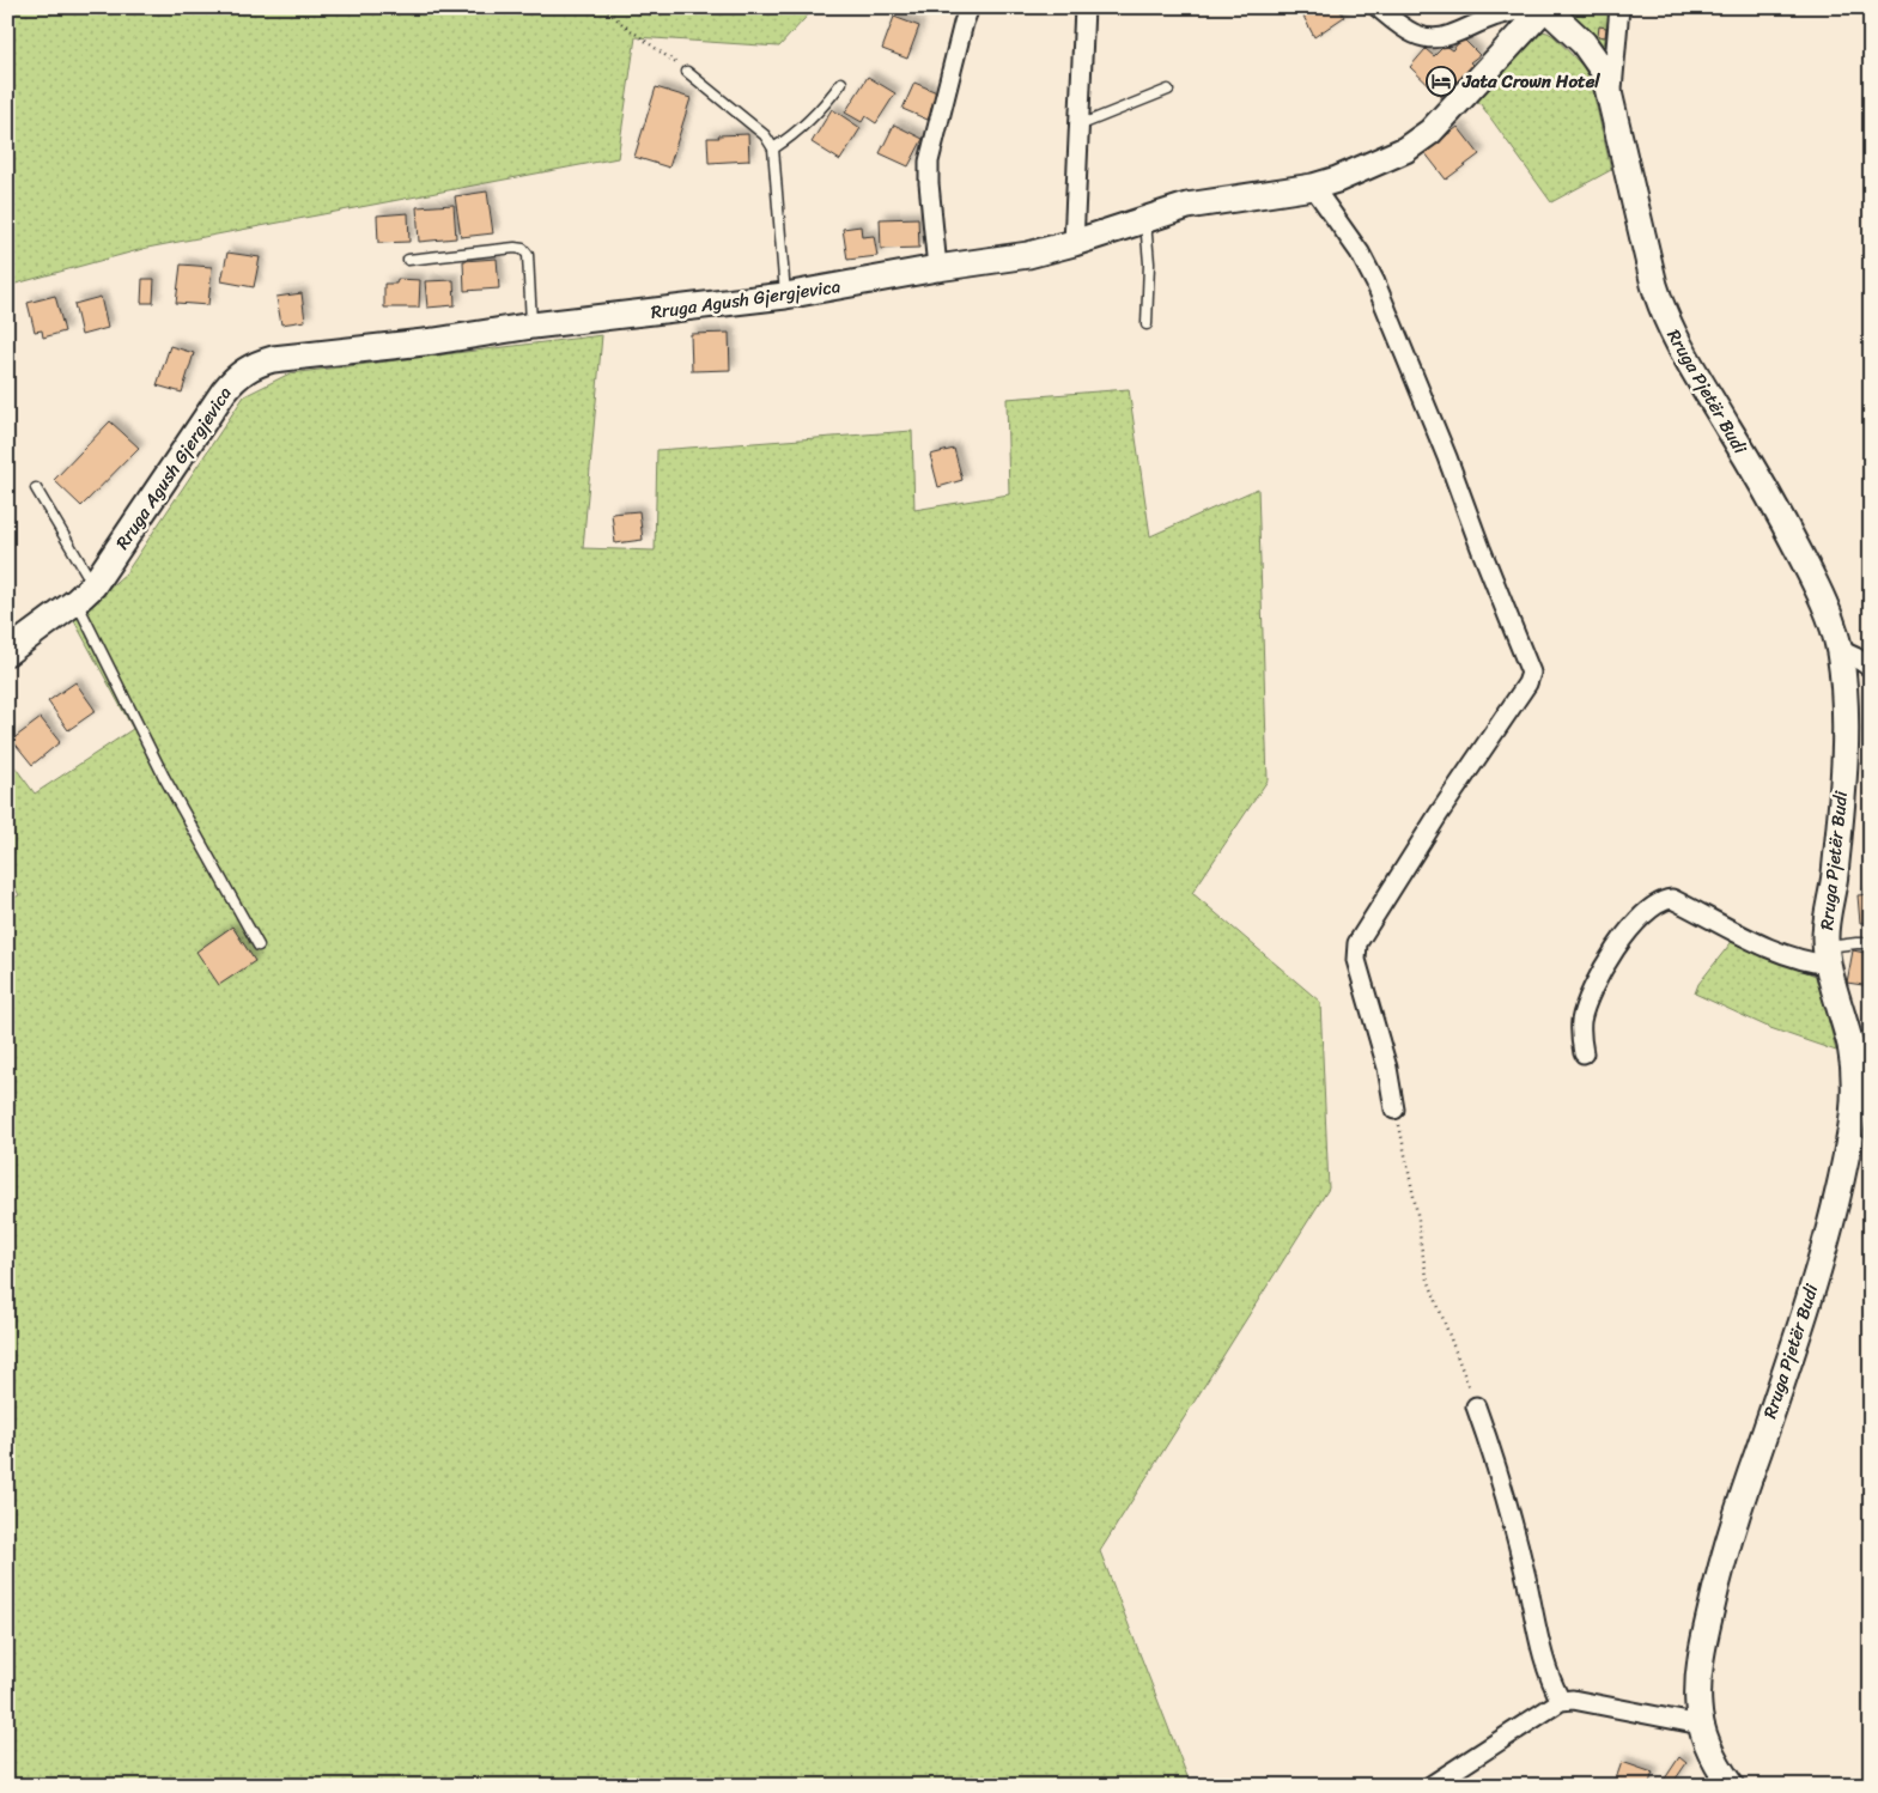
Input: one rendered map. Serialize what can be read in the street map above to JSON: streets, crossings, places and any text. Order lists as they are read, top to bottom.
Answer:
{
  "streets": {
    "main road": ["Rruga Agush Gjergjevica", "Rruga Pjetër Budi"]
  },
  "crossings": [
    ["Rruga Agush Gjergjevica", "Rruga Pjetër Budi"]
  ],
  "places": {
    "hotel": ["Jata Crown Hotel"]
  }
}
